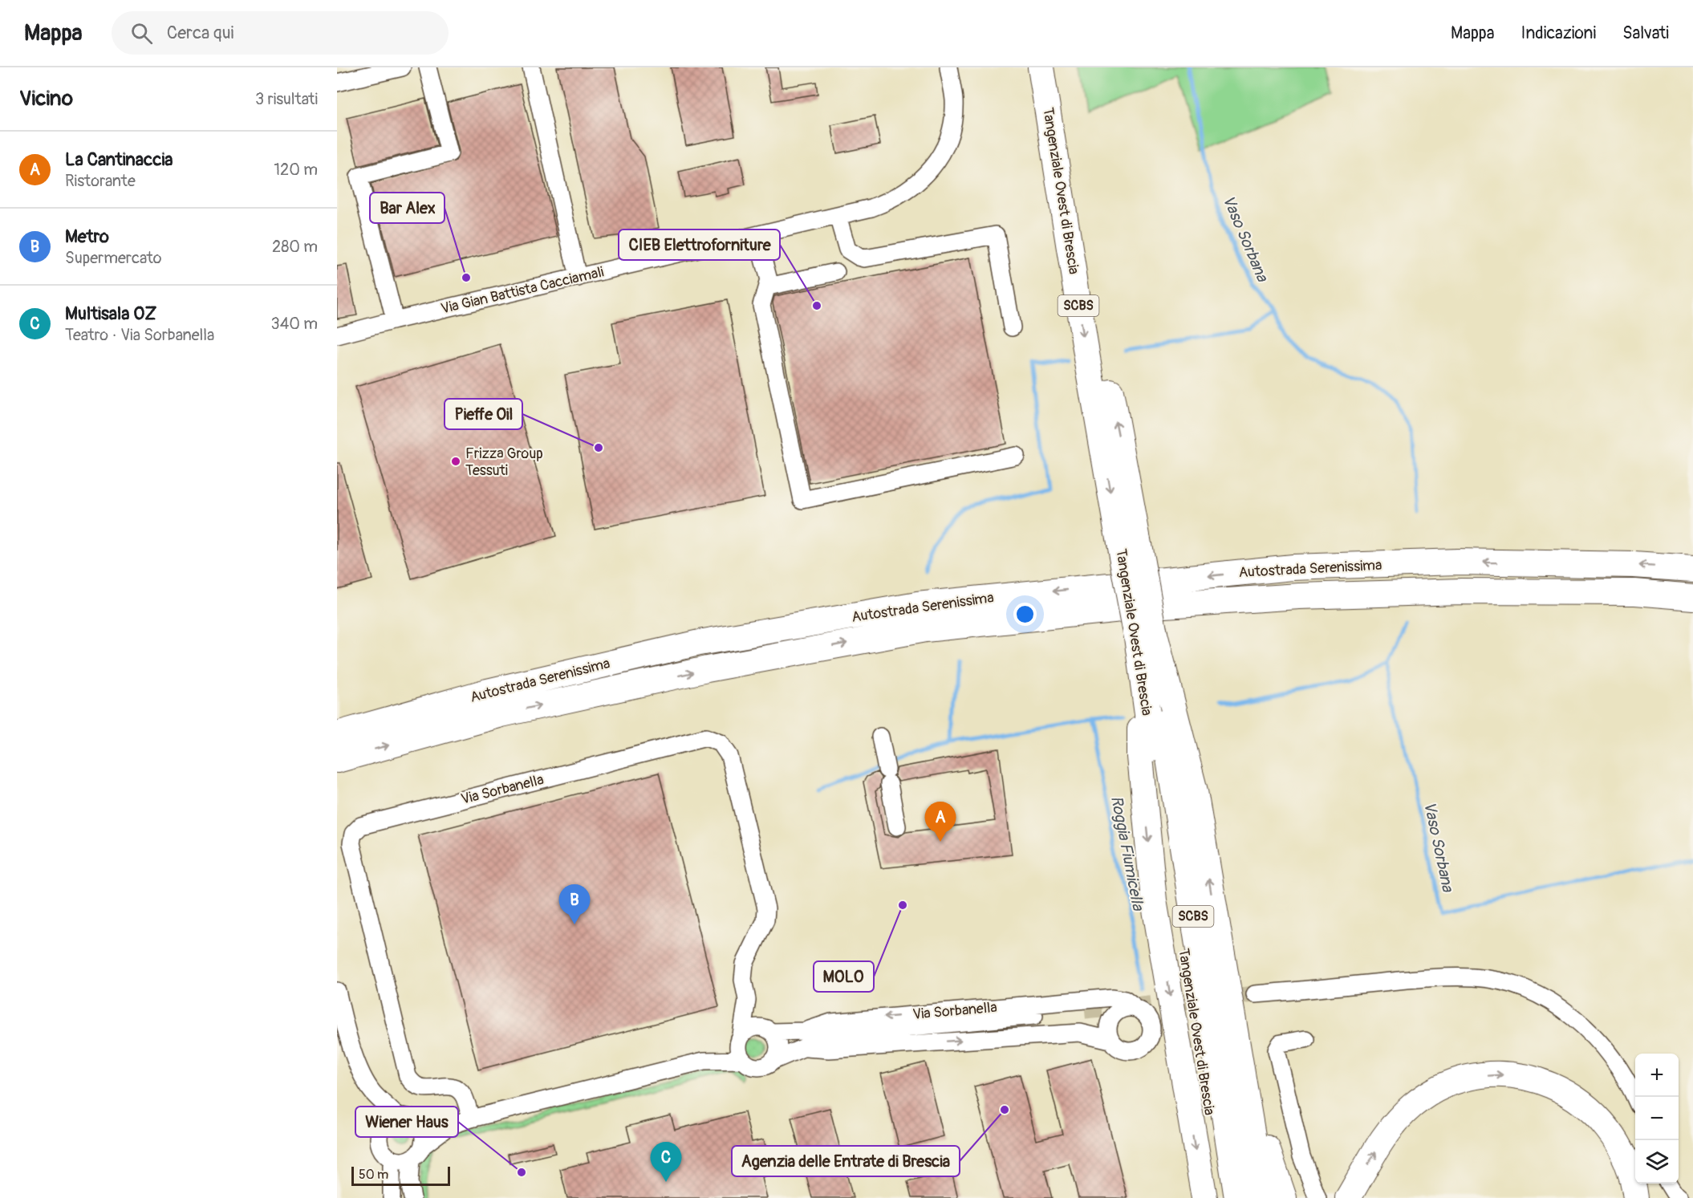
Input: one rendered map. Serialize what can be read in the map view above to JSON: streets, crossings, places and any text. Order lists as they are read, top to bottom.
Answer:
{
  "streets": {
    "highway": ["Tangenziale Ovest di Brescia", "SCBS", "Autostrada Serenissima"],
    "street": ["Via Gian Battista Cacciamali", "Via Sorbanella"]
  },
  "water": ["Vaso Sorbana", "Roggia Fiumicella"],
  "places": [
    "Bar Alex",
    "CIEB Elettroforniture",
    "Pieffe Oil",
    "Frizza Group Tessuti",
    "MOLO",
    "Agenzia delle Entrate di Brescia",
    "Wiener Haus"
  ],
  "scale_bar": "50 m",
  "page": {
    "header": "Mappa",
    "search": "Cerca qui",
    "nav": ["Mappa", "Indicazioni", "Salvati"],
    "heading": ["Vicino", "3 risultati"],
    "list": [
      {
        "mark": "A",
        "name": "La Cantinaccia",
        "note": "Ristorante",
        "value": "120 m"
      },
      {
        "mark": "B",
        "name": "Metro",
        "note": "Supermercato",
        "value": "280 m"
      },
      {
        "mark": "C",
        "name": "Multisala OZ",
        "note": "Teatro · Via Sorbanella",
        "value": "340 m"
      }
    ],
    "pins": ["A", "B", "C"],
    "map_buttons": ["+", "−"],
    "scale": "50 m"
  }
}
